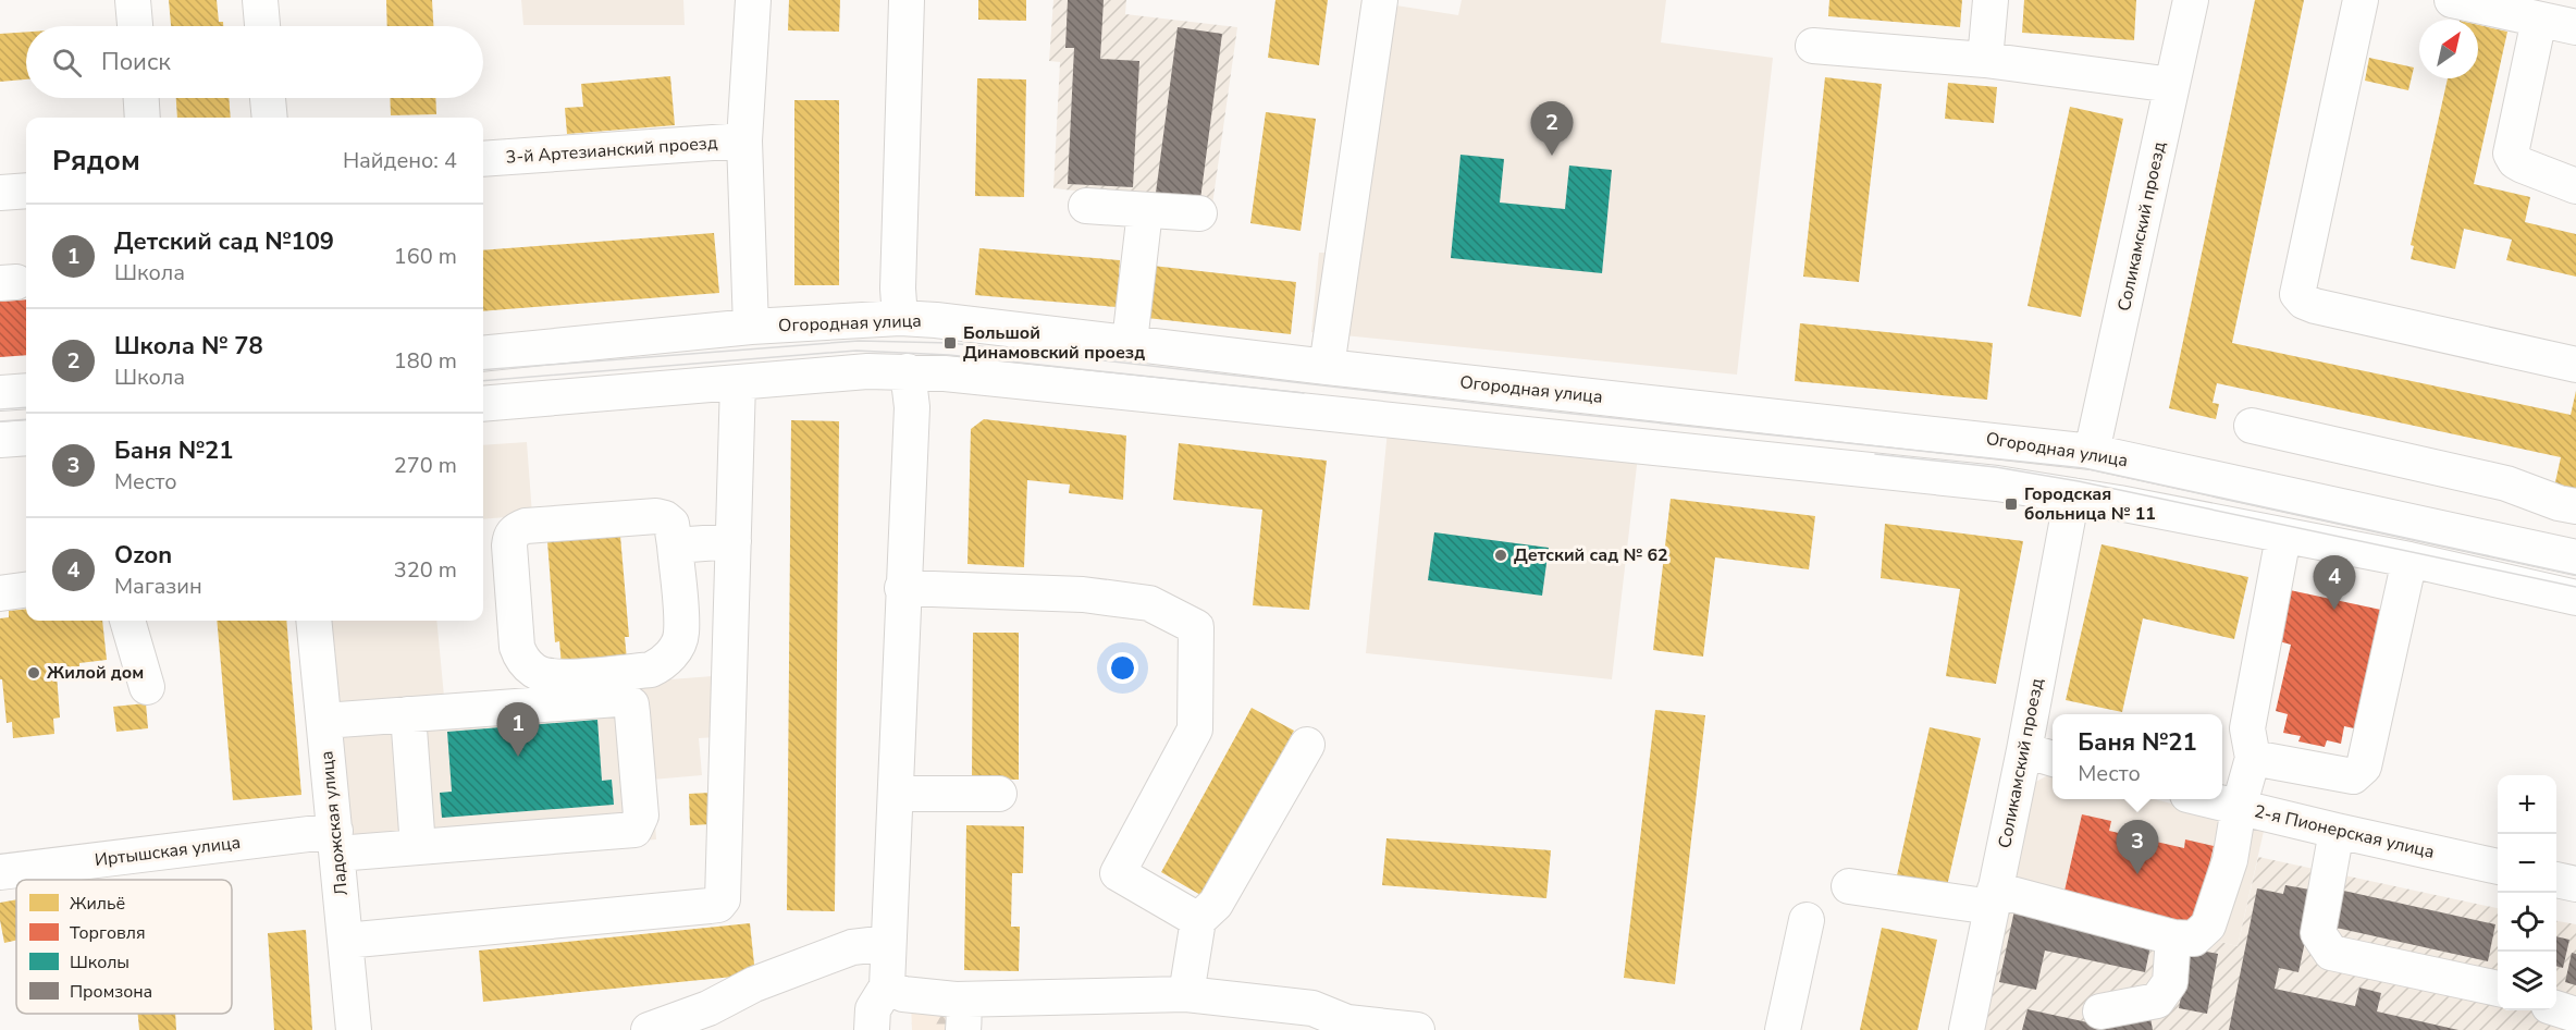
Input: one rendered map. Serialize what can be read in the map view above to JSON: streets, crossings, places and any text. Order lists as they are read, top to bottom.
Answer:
{
  "streets": {
    "street": [
      "3-й Артезианский проезд",
      "Соликамский проезд",
      "Огородная улица",
      "Ладожская улица",
      "2-я Пионерская улица",
      "Иртышская улица"
    ]
  },
  "crossings": [
    ["Соликамский проезд", "Огородная улица"],
    ["Ладожская улица", "Иртышская улица"]
  ],
  "places": {
    "transit": ["Большой Динамовский проезд", "Городская больница № 11"],
    "other": ["Детский сад № 62", "Жилой дом"]
  },
  "legend": [
    "Жильё",
    "Торговля",
    "Школы",
    "Промзона"
  ],
  "north": "top right",
  "page": {
    "search": "Поиск",
    "pins": [
      "2",
      "4",
      "1",
      "3"
    ],
    "heading": ["Рядом", "Найдено: 4"],
    "list": [
      {
        "mark": "1",
        "name": "Детский сад №109",
        "note": "Школа",
        "value": "160 m"
      },
      {
        "mark": "2",
        "name": "Школа № 78",
        "note": "Школа",
        "value": "180 m"
      },
      {
        "mark": "3",
        "name": "Баня №21",
        "note": "Место",
        "value": "270 m"
      },
      {
        "mark": "4",
        "name": "Ozon",
        "note": "Магазин",
        "value": "320 m"
      }
    ],
    "popup": ["Баня №21", "Место"],
    "map_buttons": ["+", "−"]
  }
}
